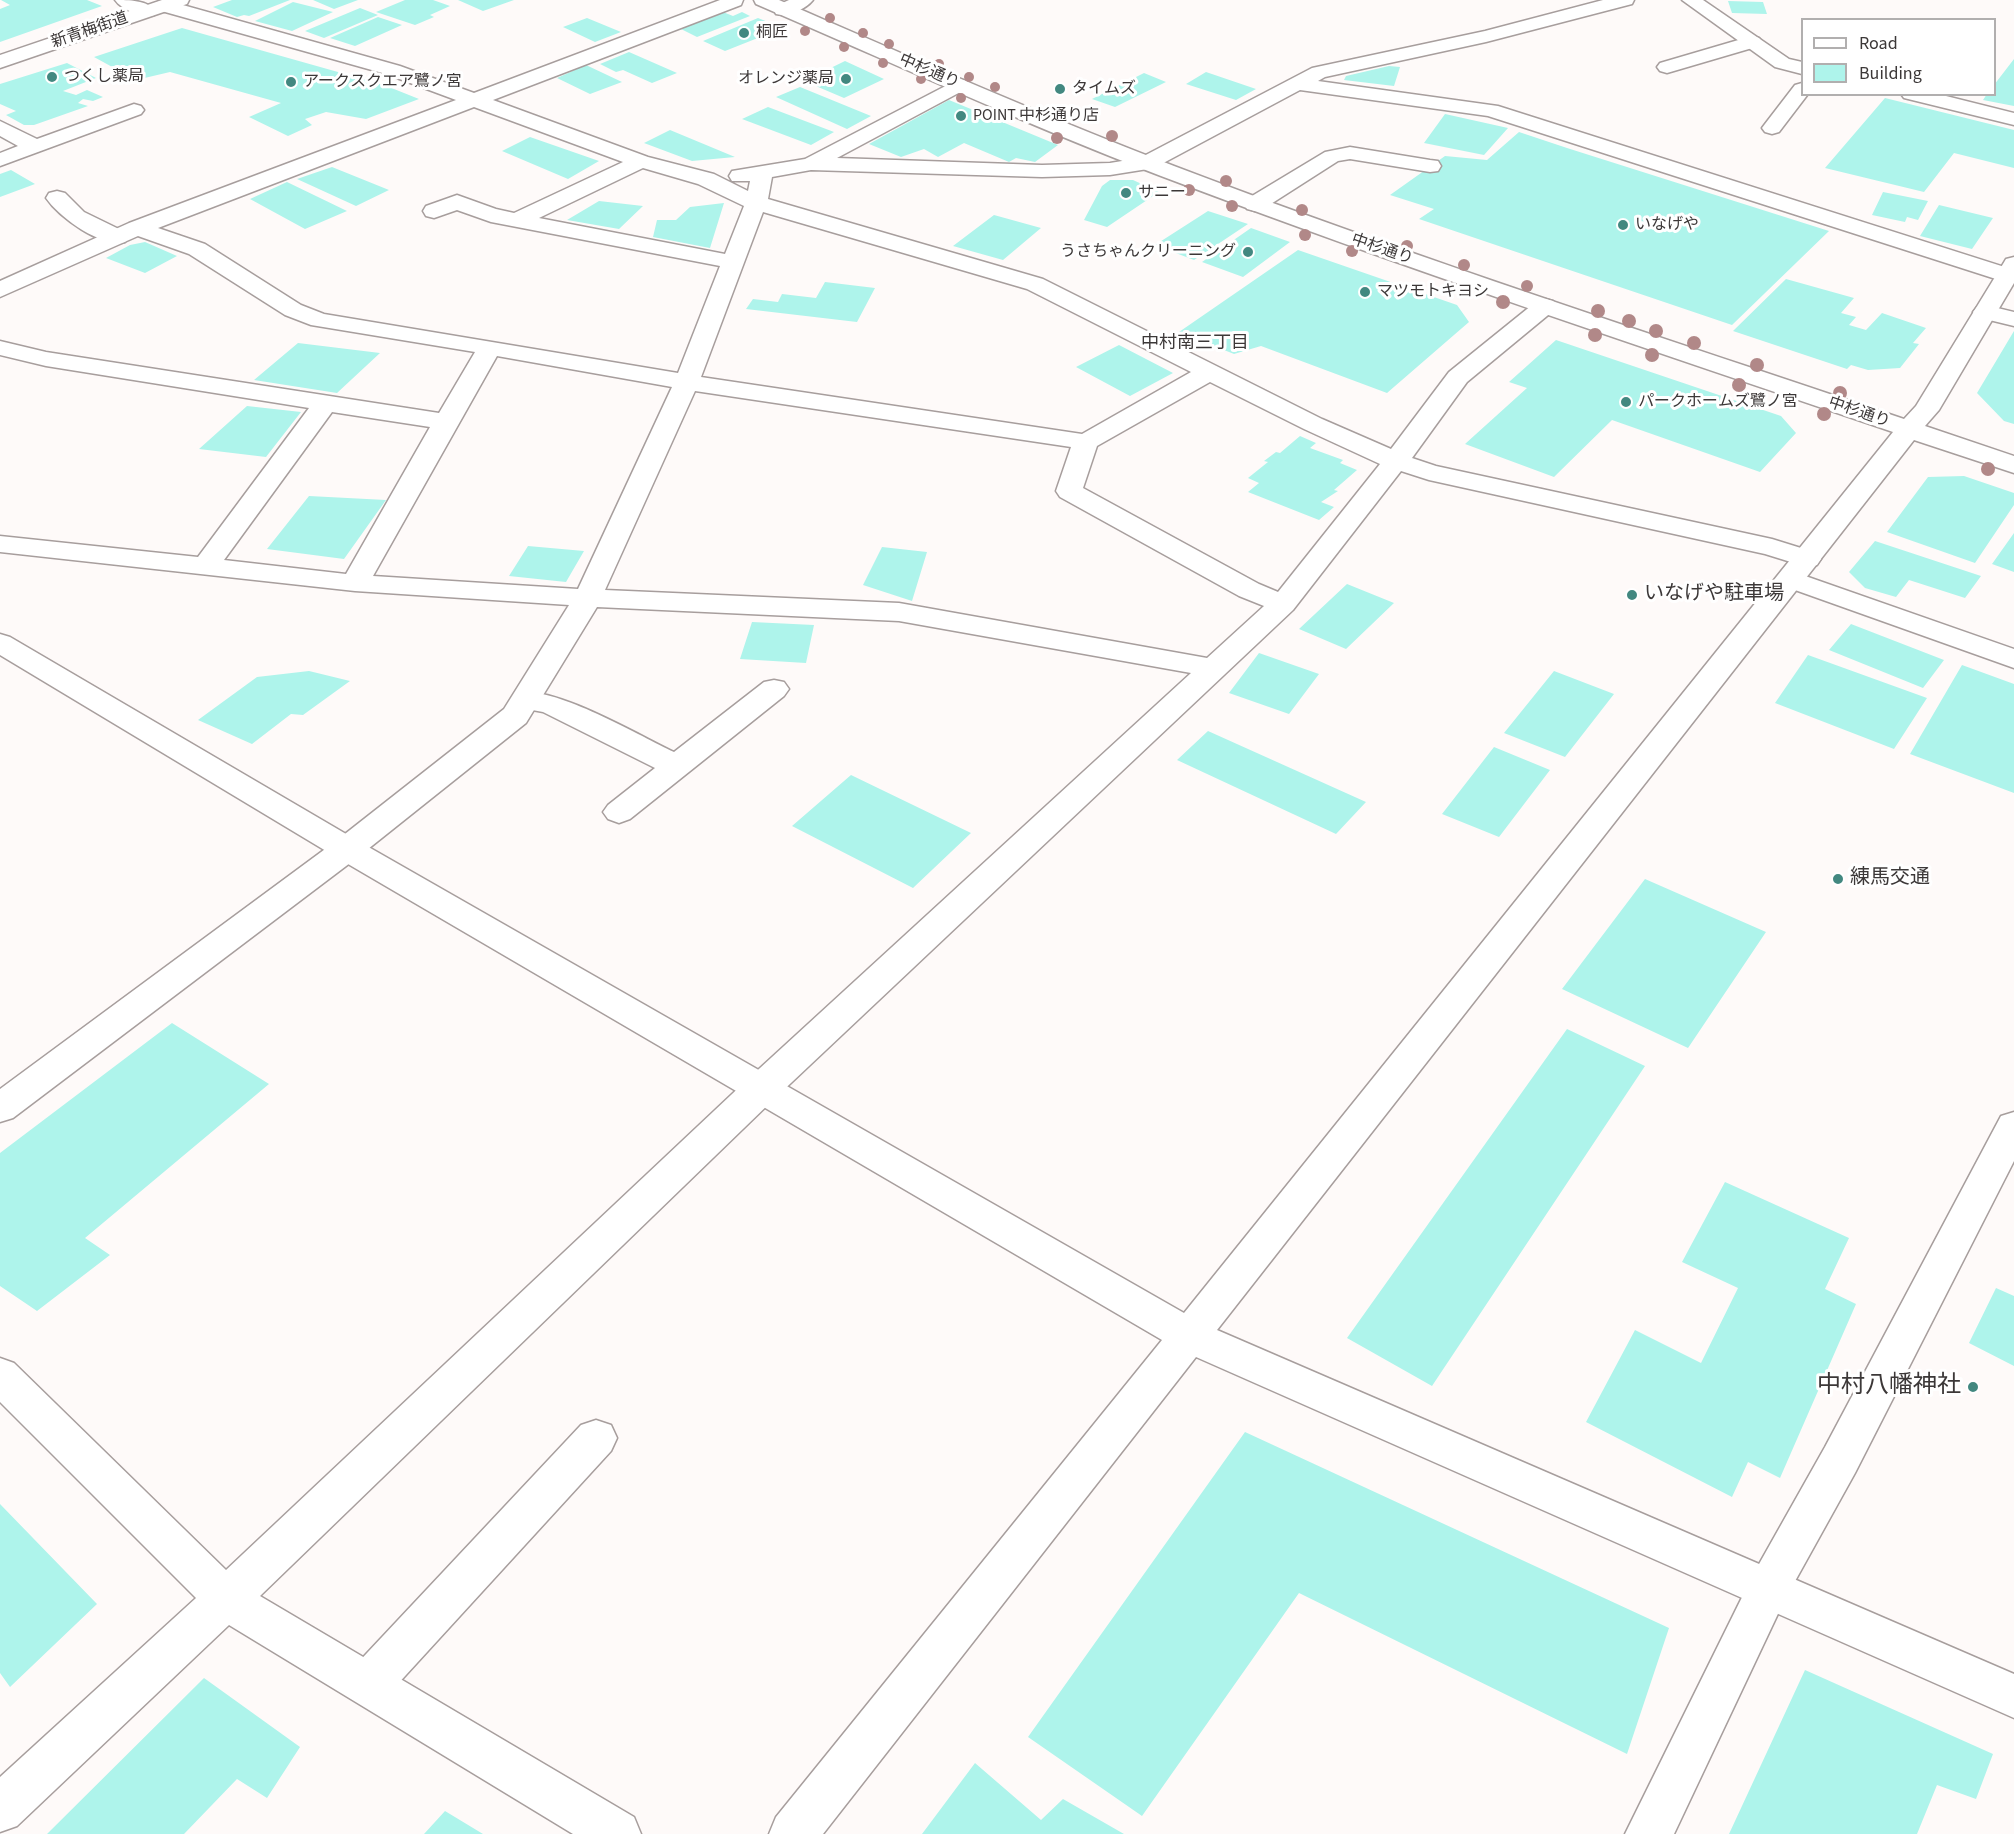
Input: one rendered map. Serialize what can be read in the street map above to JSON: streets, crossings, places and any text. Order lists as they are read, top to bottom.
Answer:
{
  "streets": {
    "street": ["新青梅街道", "中杉通り"]
  },
  "districts": ["中村南三丁目"],
  "places": [
    "桐匠",
    "つくし薬局",
    "オレンジ薬局",
    "アークスクエア鷺ノ宮",
    "タイムズ",
    "POINT 中杉通り店",
    "サニー",
    "いなげや",
    "うさちゃんクリーニング",
    "マツモトキヨシ",
    "パークホームズ鷺ノ宮",
    "いなげや駐車場",
    "練馬交通",
    "中村八幡神社"
  ],
  "legend": ["Road", "Building"]
}
